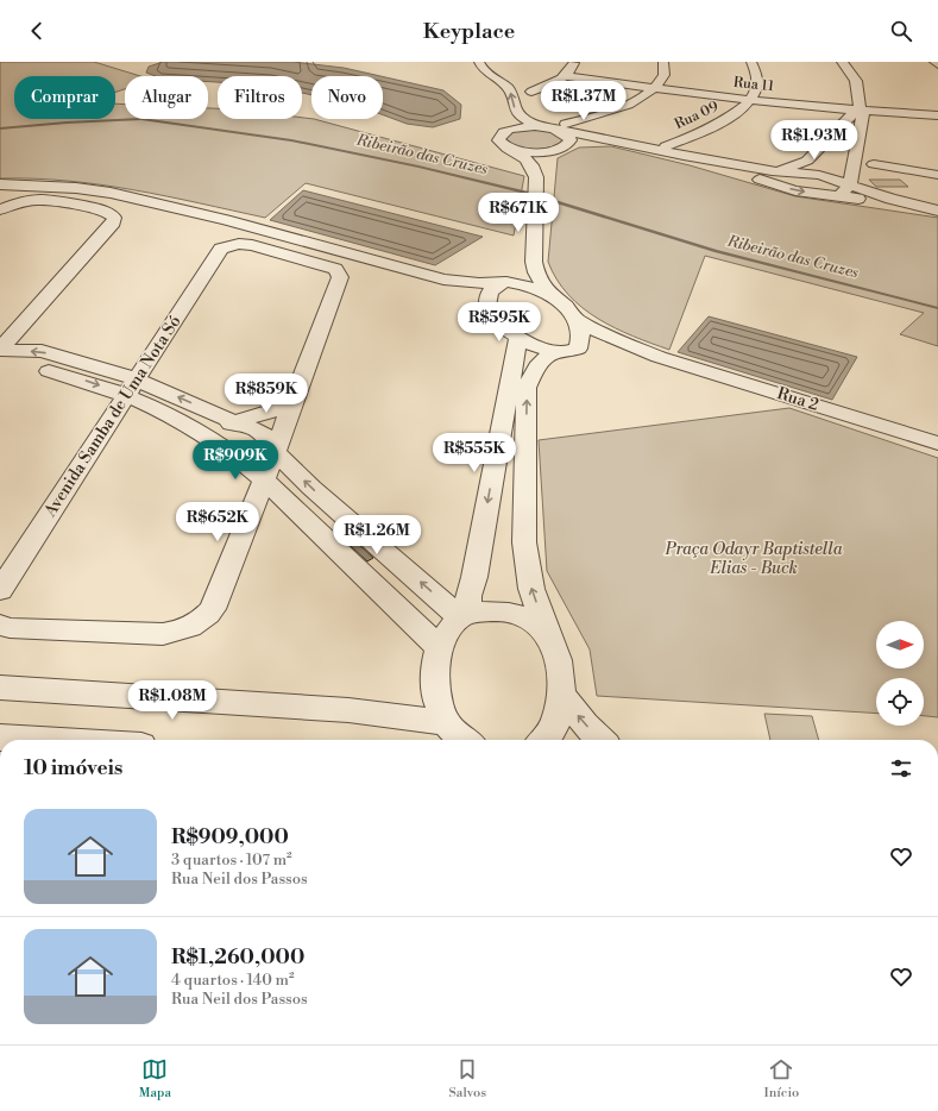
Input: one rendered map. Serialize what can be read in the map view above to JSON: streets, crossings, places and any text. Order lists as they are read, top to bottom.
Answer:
{
  "streets": {
    "street": [
      "Rua 11",
      "Rua 09",
      "Rua 2",
      "Avenida Samba de Uma Nota Só"
    ]
  },
  "crossings": [
    ["Rua 11", "Rua 09"]
  ],
  "water": ["Ribeirão das Cruzes"],
  "parks": ["Praça Odayr Baptistella Elias - Buck"],
  "north": "right",
  "page": {
    "header": "Keyplace",
    "chip": [
      "Comprar",
      "Alugar",
      "Filtros",
      "Novo"
    ],
    "price": [
      "R$1.37M",
      "R$1.93M",
      "R$671K",
      "R$595K",
      "R$859K",
      "R$555K",
      "R$909K",
      "R$652K",
      "R$1.26M",
      "R$1.08M"
    ],
    "heading": "10 imóveis",
    "list": [
      {
        "name": "R$909,000",
        "note": "3 quartos · 107 m² · Rua Neil dos Passos"
      },
      {
        "name": "R$1,260,000",
        "note": "4 quartos · 140 m² · Rua Neil dos Passos"
      }
    ],
    "tabs": ["Mapa", "Salvos", "Início"]
  }
}
